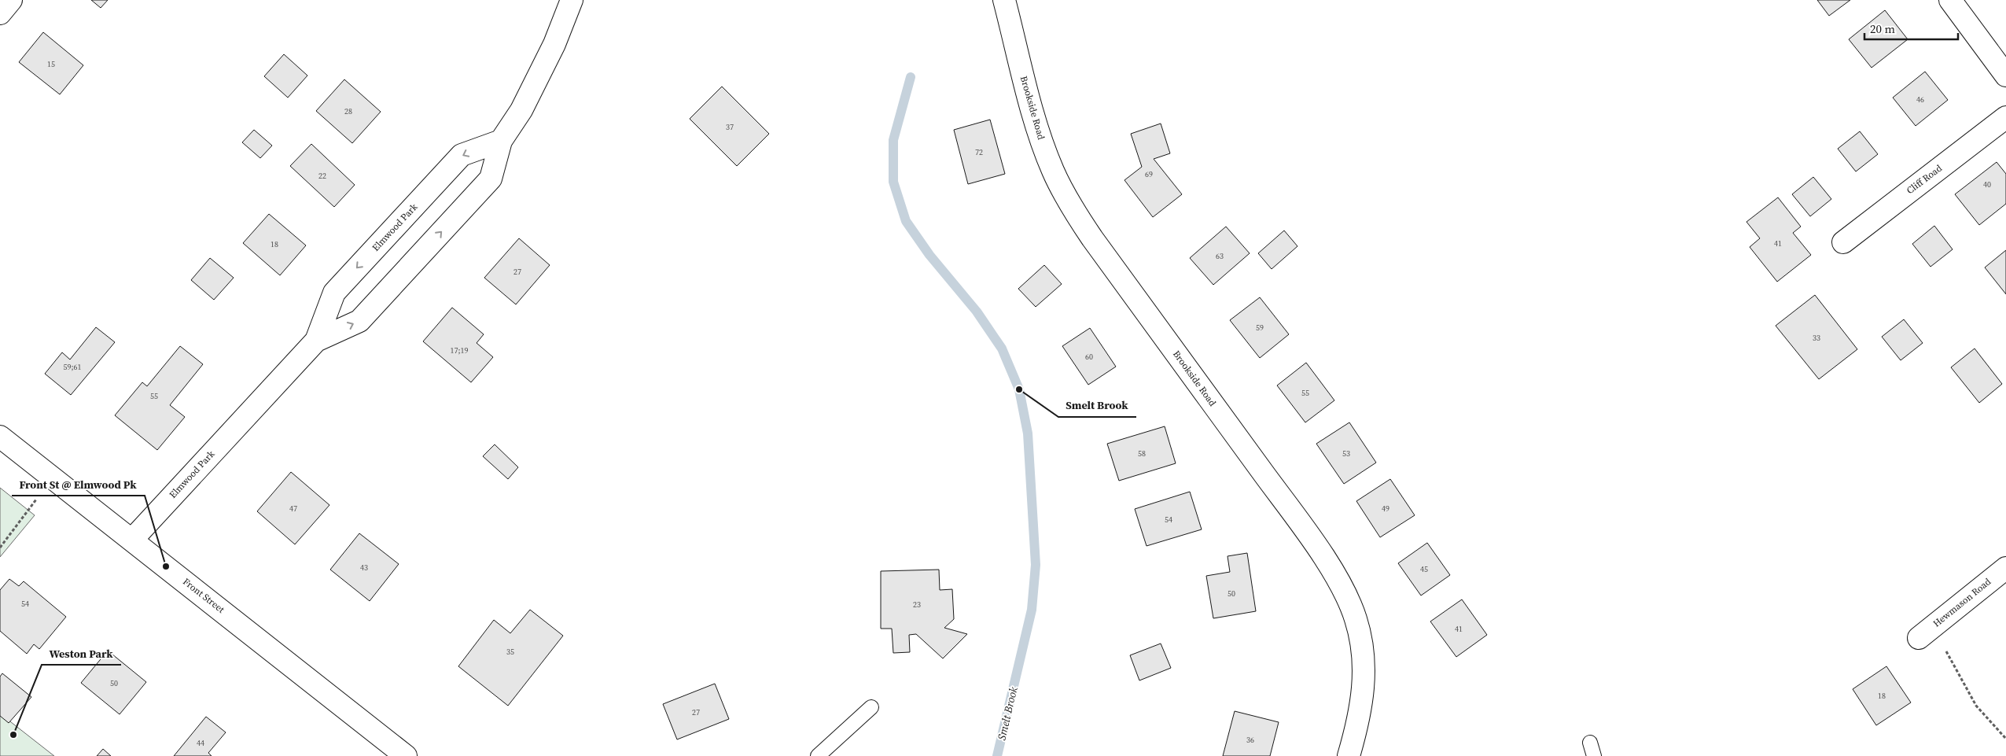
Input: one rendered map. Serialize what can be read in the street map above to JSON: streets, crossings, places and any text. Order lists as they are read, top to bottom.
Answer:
{
  "streets": {
    "street": [
      "Brookside Road",
      "Cliff Road",
      "Elmwood Park",
      "Front Street",
      "Hewmason Road"
    ]
  },
  "crossings": [
    ["Elmwood Park", "Front Street"]
  ],
  "water": ["Smelt Brook"],
  "places": ["Smelt Brook", "Front St @ Elmwood Pk", "Weston Park"],
  "house_numbers": [
    "15",
    "46",
    "28",
    "37",
    "72",
    "69",
    "22",
    "40",
    "41",
    "18",
    "63",
    "27",
    "59",
    "33",
    "17;19",
    "60",
    "59;61",
    "55",
    "55",
    "58",
    "53",
    "47",
    "49",
    "54",
    "43",
    "45",
    "50",
    "54",
    "23",
    "41",
    "35",
    "50",
    "18",
    "27",
    "36",
    "44"
  ],
  "scale_bar": "20 m"
}
